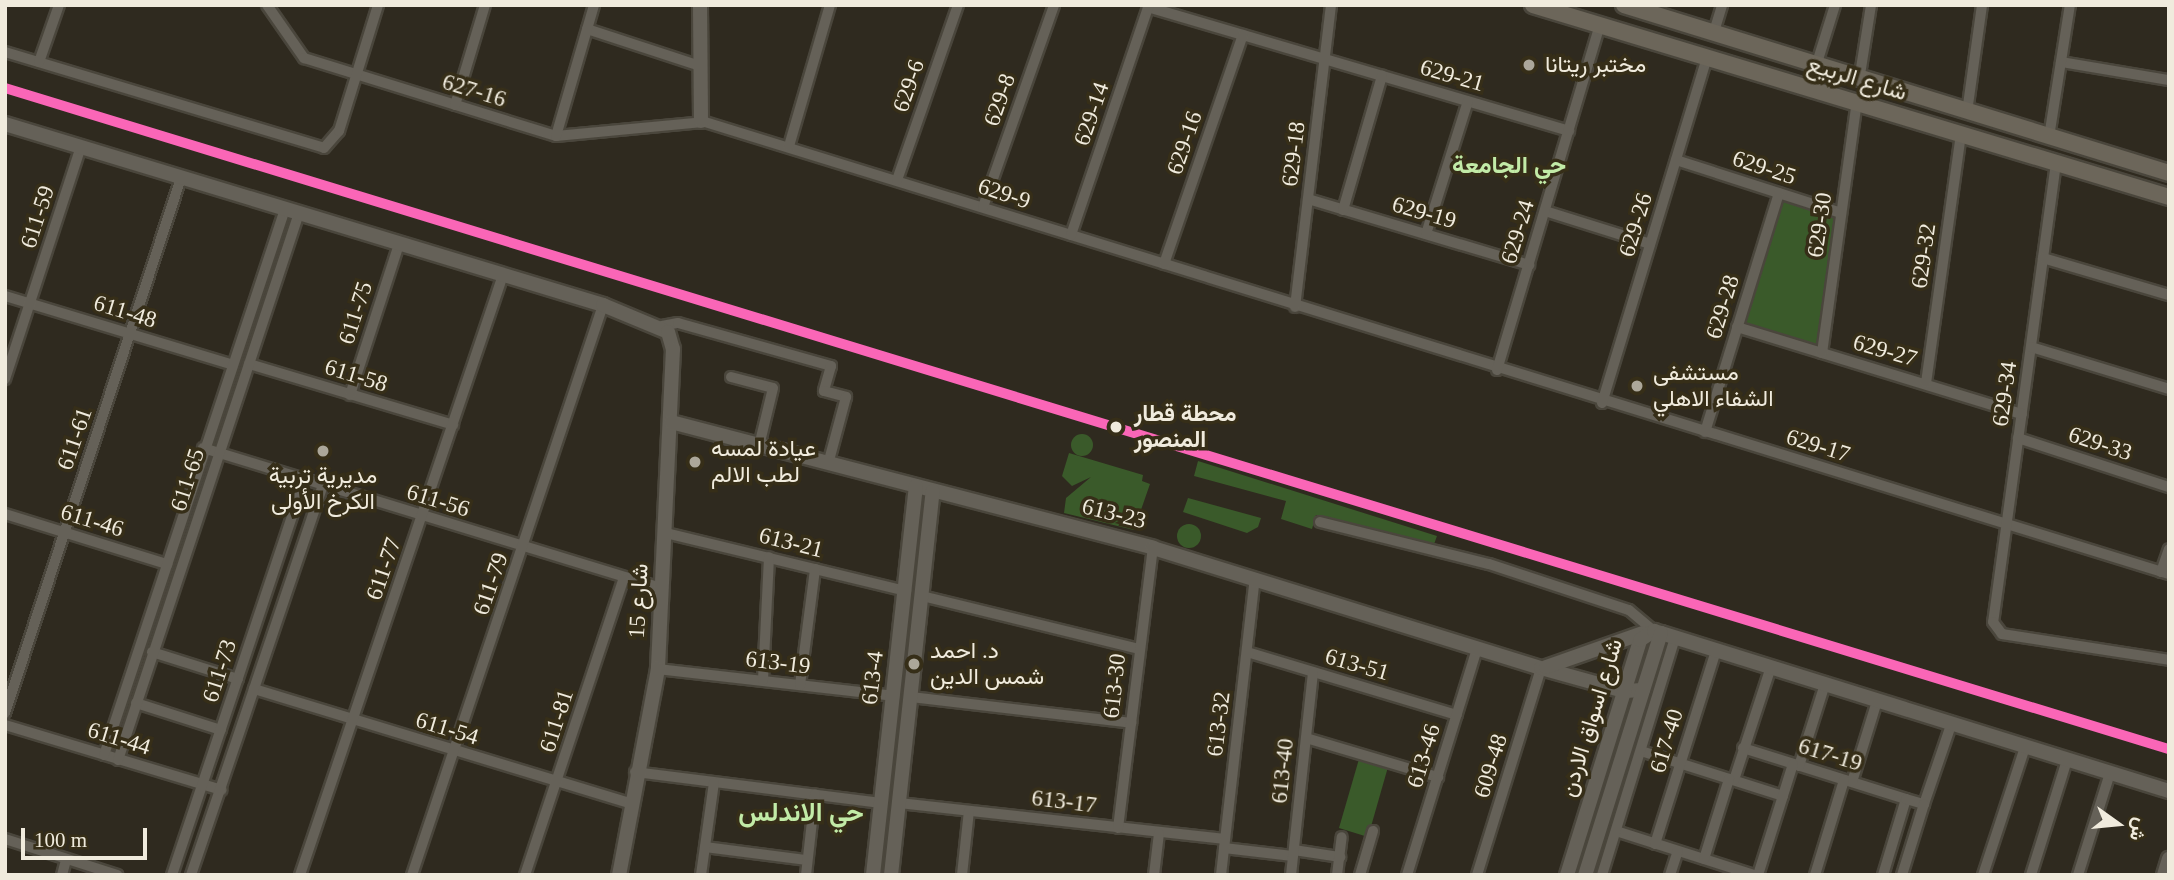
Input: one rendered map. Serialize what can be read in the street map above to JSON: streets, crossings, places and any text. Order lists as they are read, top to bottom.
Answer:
{
  "streets": {
    "main road": ["شارع الربيع"],
    "street": [
      "629-21",
      "629-6",
      "627-16",
      "629-8",
      "629-14",
      "629-16",
      "629-18",
      "629-25",
      "629-9",
      "629-19",
      "611-59",
      "629-26",
      "629-30",
      "629-24",
      "629-32",
      "629-28",
      "611-48",
      "611-75",
      "629-27",
      "611-58",
      "629-34",
      "611-61",
      "629-33",
      "629-17",
      "611-65",
      "611-56",
      "613-23",
      "611-46",
      "613-21",
      "611-77",
      "611-79",
      "شارع 15",
      "613-19",
      "613-51",
      "611-73",
      "613-4",
      "613-30",
      "شارع اسواق الاردن",
      "611-81",
      "613-32",
      "611-54",
      "611-44",
      "617-40",
      "617-19",
      "613-46",
      "609-48",
      "613-40",
      "613-17"
    ]
  },
  "crossings": [
    ["629-21", "629-14"],
    ["629-21", "629-16"],
    ["629-21", "629-18"],
    ["629-21", "629-24"],
    ["شارع الربيع", "629-26"],
    ["شارع الربيع", "629-30"],
    ["شارع الربيع", "629-24"],
    ["شارع الربيع", "629-32"],
    ["شارع الربيع", "629-34"],
    ["629-6", "629-9"],
    ["627-16", "629-9"],
    ["629-8", "629-9"],
    ["629-14", "629-9"],
    ["629-16", "629-9"],
    ["629-18", "629-9"],
    ["629-18", "629-19"],
    ["629-18", "629-17"],
    ["629-25", "629-26"],
    ["629-25", "629-30"],
    ["629-25", "629-28"],
    ["629-9", "629-17"],
    ["629-19", "629-24"],
    ["611-59", "611-48"],
    ["629-26", "629-17"],
    ["629-30", "629-27"],
    ["629-24", "629-17"],
    ["629-32", "629-27"],
    ["629-28", "629-27"],
    ["629-28", "629-17"],
    ["611-48", "611-61"],
    ["611-48", "611-65"],
    ["611-75", "611-58"],
    ["629-27", "629-34"],
    ["611-58", "611-65"],
    ["611-58", "611-77"],
    ["629-34", "629-33"],
    ["629-34", "629-17"],
    ["611-61", "611-46"],
    ["611-65", "611-56"],
    ["611-65", "611-46"],
    ["611-65", "611-44"],
    ["611-56", "611-77"],
    ["611-56", "611-79"],
    ["611-56", "شارع 15"],
    ["611-56", "611-73"],
    ["611-56", "611-81"],
    ["613-23", "شارع 15"],
    ["613-23", "613-4"],
    ["613-23", "613-30"],
    ["613-23", "شارع اسواق الاردن"],
    ["613-23", "613-32"],
    ["613-23", "613-46"],
    ["613-23", "609-48"],
    ["613-21", "شارع 15"],
    ["613-21", "613-4"],
    ["611-77", "611-54"],
    ["611-79", "611-54"],
    ["شارع 15", "613-19"],
    ["شارع 15", "611-54"],
    ["613-19", "613-4"],
    ["613-51", "613-32"],
    ["613-51", "613-46"],
    ["613-51", "613-40"],
    ["611-73", "611-54"],
    ["611-73", "611-44"],
    ["613-4", "613-17"],
    ["613-30", "613-17"],
    ["611-81", "611-54"],
    ["613-32", "613-17"],
    ["613-40", "613-17"]
  ],
  "districts": ["حي الجامعة", "حي الاندلس"],
  "places": [
    "مختبر ريتانا",
    "مستشفى الشفاء الاهلي",
    "محطة قطار المنصور",
    "مديرية تربية الكرخ الأولى",
    "عيادة لمسه لطب الالم",
    "د. احمد شمس الدين"
  ],
  "scale_bar": "100 m",
  "north": "right"
}
